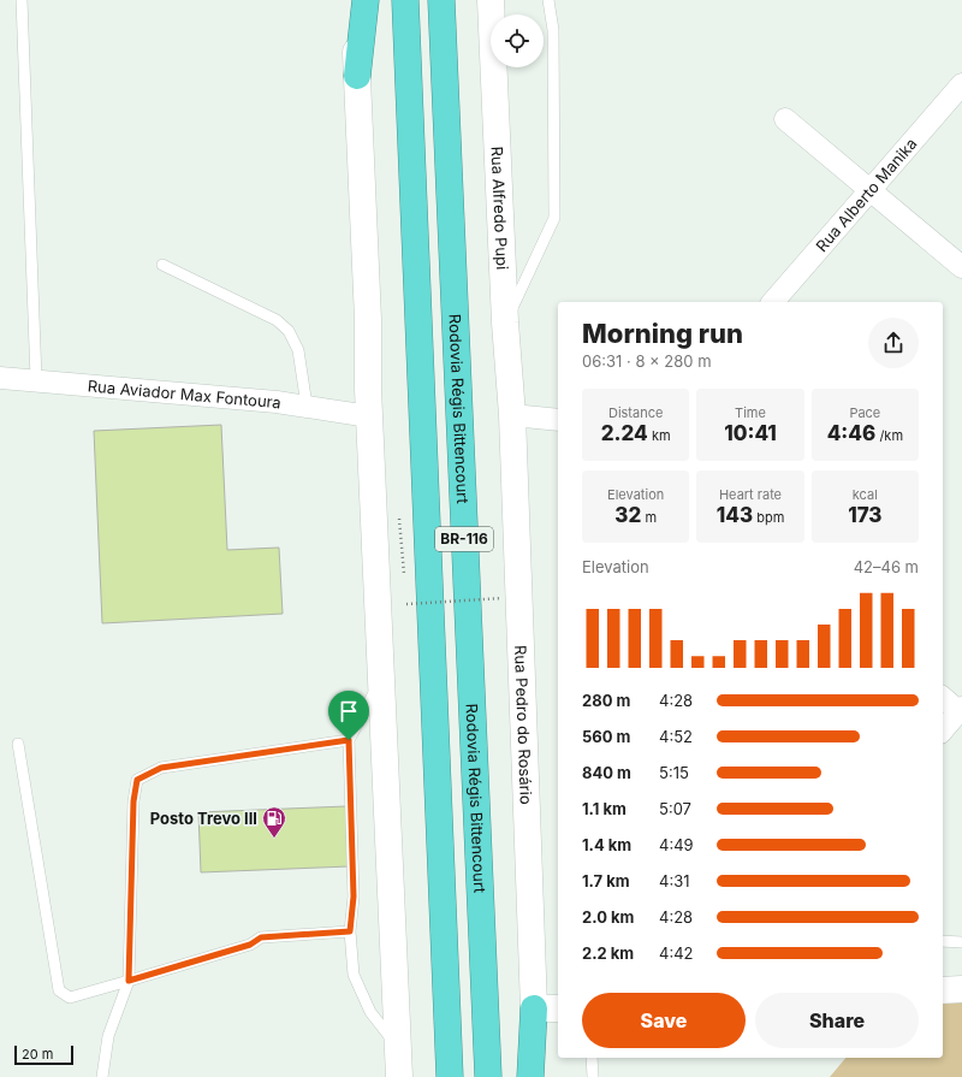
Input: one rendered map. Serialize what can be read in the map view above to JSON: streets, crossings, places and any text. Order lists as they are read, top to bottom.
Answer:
{
  "streets": {
    "highway": ["Rodovia Régis Bittencourt", "BR-116"],
    "street": [
      "Rua Alberto Manika",
      "Rua Alfredo Pupi",
      "Rua Aviador Max Fontoura",
      "Rua Pedro do Rosário"
    ]
  },
  "crossings": [
    ["Rua Alfredo Pupi", "Rua Pedro do Rosário"]
  ],
  "places": {
    "fuel station": ["Posto Trevo III"]
  },
  "scale_bar": "20 m",
  "page": {
    "heading": ["Morning run", "06:31 · 8 × 280 m"],
    "stats": [
      ["Distance", "2.24 km"],
      ["Time", "10:41"],
      ["Pace", "4:46 /km"],
      ["Elevation", "32 m"],
      ["Heart rate", "143 bpm"],
      ["kcal", "173"]
    ],
    "chart": ["Elevation", "42–46 m"],
    "list": [
      {
        "name": "280 m",
        "note": "4:28"
      },
      {
        "name": "560 m",
        "note": "4:52"
      },
      {
        "name": "840 m",
        "note": "5:15"
      },
      {
        "name": "1.1 km",
        "note": "5:07"
      },
      {
        "name": "1.4 km",
        "note": "4:49"
      },
      {
        "name": "1.7 km",
        "note": "4:31"
      },
      {
        "name": "2.0 km",
        "note": "4:28"
      },
      {
        "name": "2.2 km",
        "note": "4:42"
      }
    ],
    "buttons": ["Save", "Share"],
    "scale": "20 m"
  }
}
